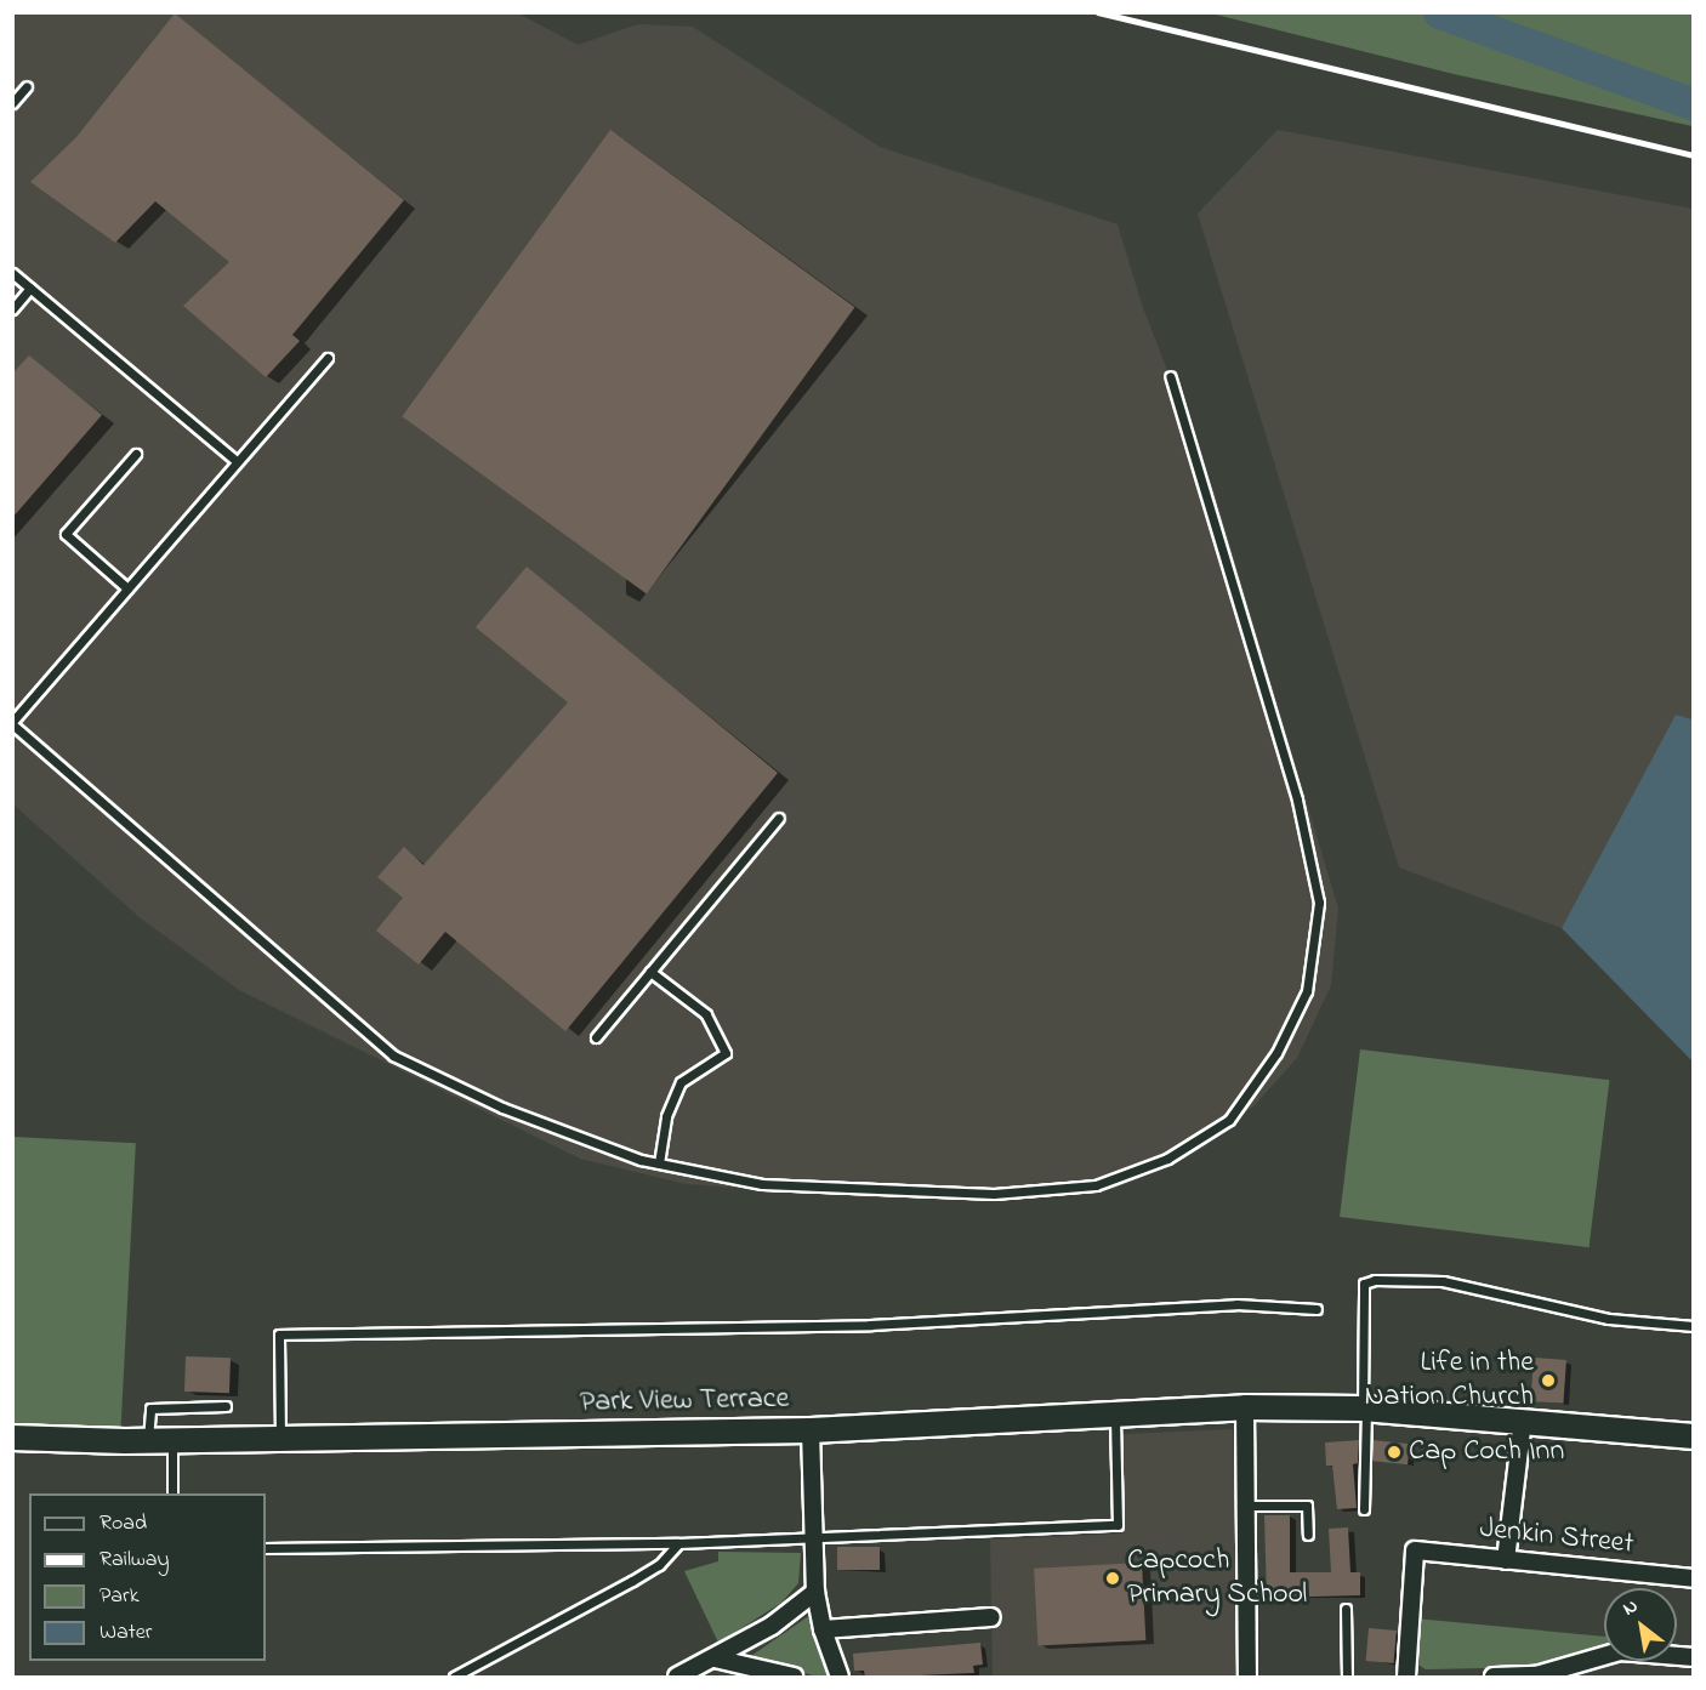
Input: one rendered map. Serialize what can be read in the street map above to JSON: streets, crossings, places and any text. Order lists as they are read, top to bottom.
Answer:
{
  "streets": {
    "main road": ["Park View Terrace"],
    "street": ["Jenkin Street"]
  },
  "places": ["Life in the Nation Church", "Cap Coch Inn", "Capcoch Primary School"],
  "legend": [
    "Road",
    "Railway",
    "Park",
    "Water"
  ],
  "north": "top left"
}
